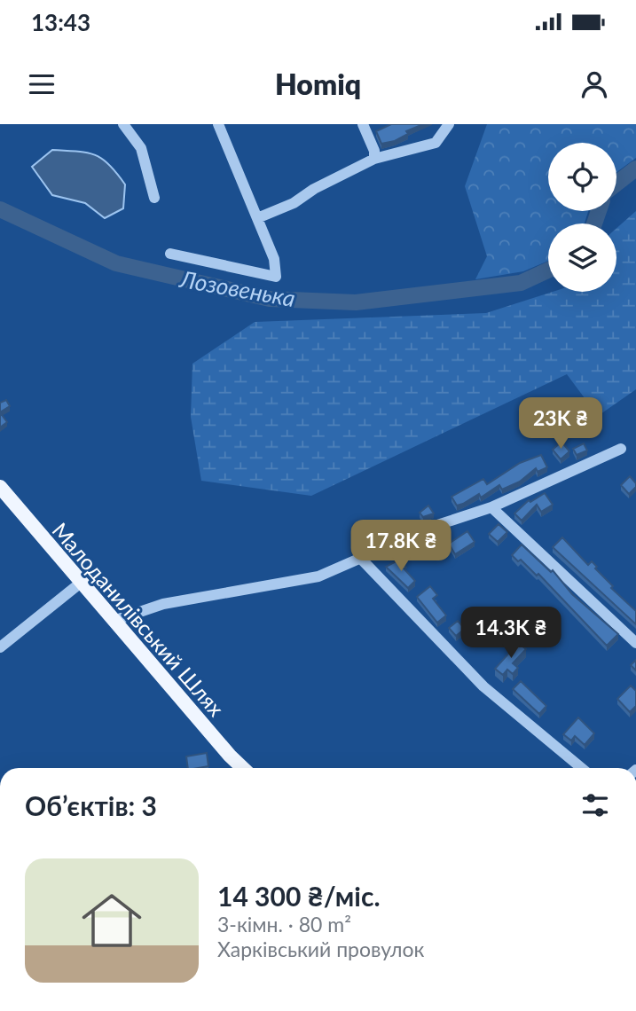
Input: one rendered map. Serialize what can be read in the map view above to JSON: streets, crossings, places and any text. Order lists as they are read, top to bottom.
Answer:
{
  "streets": {
    "main road": ["Малоданилівський Шлях"]
  },
  "water": ["Лозовенька"],
  "page": {
    "status": "13:43",
    "header": "Homiq",
    "price": ["23K ₴", "17.8K ₴", "14.3K ₴"],
    "heading": "Об’єктів: 3",
    "list": [
      {
        "name": "14 300 ₴/міс.",
        "note": "3-кімн. · 80 m² · Харківський провулок"
      }
    ]
  }
}
